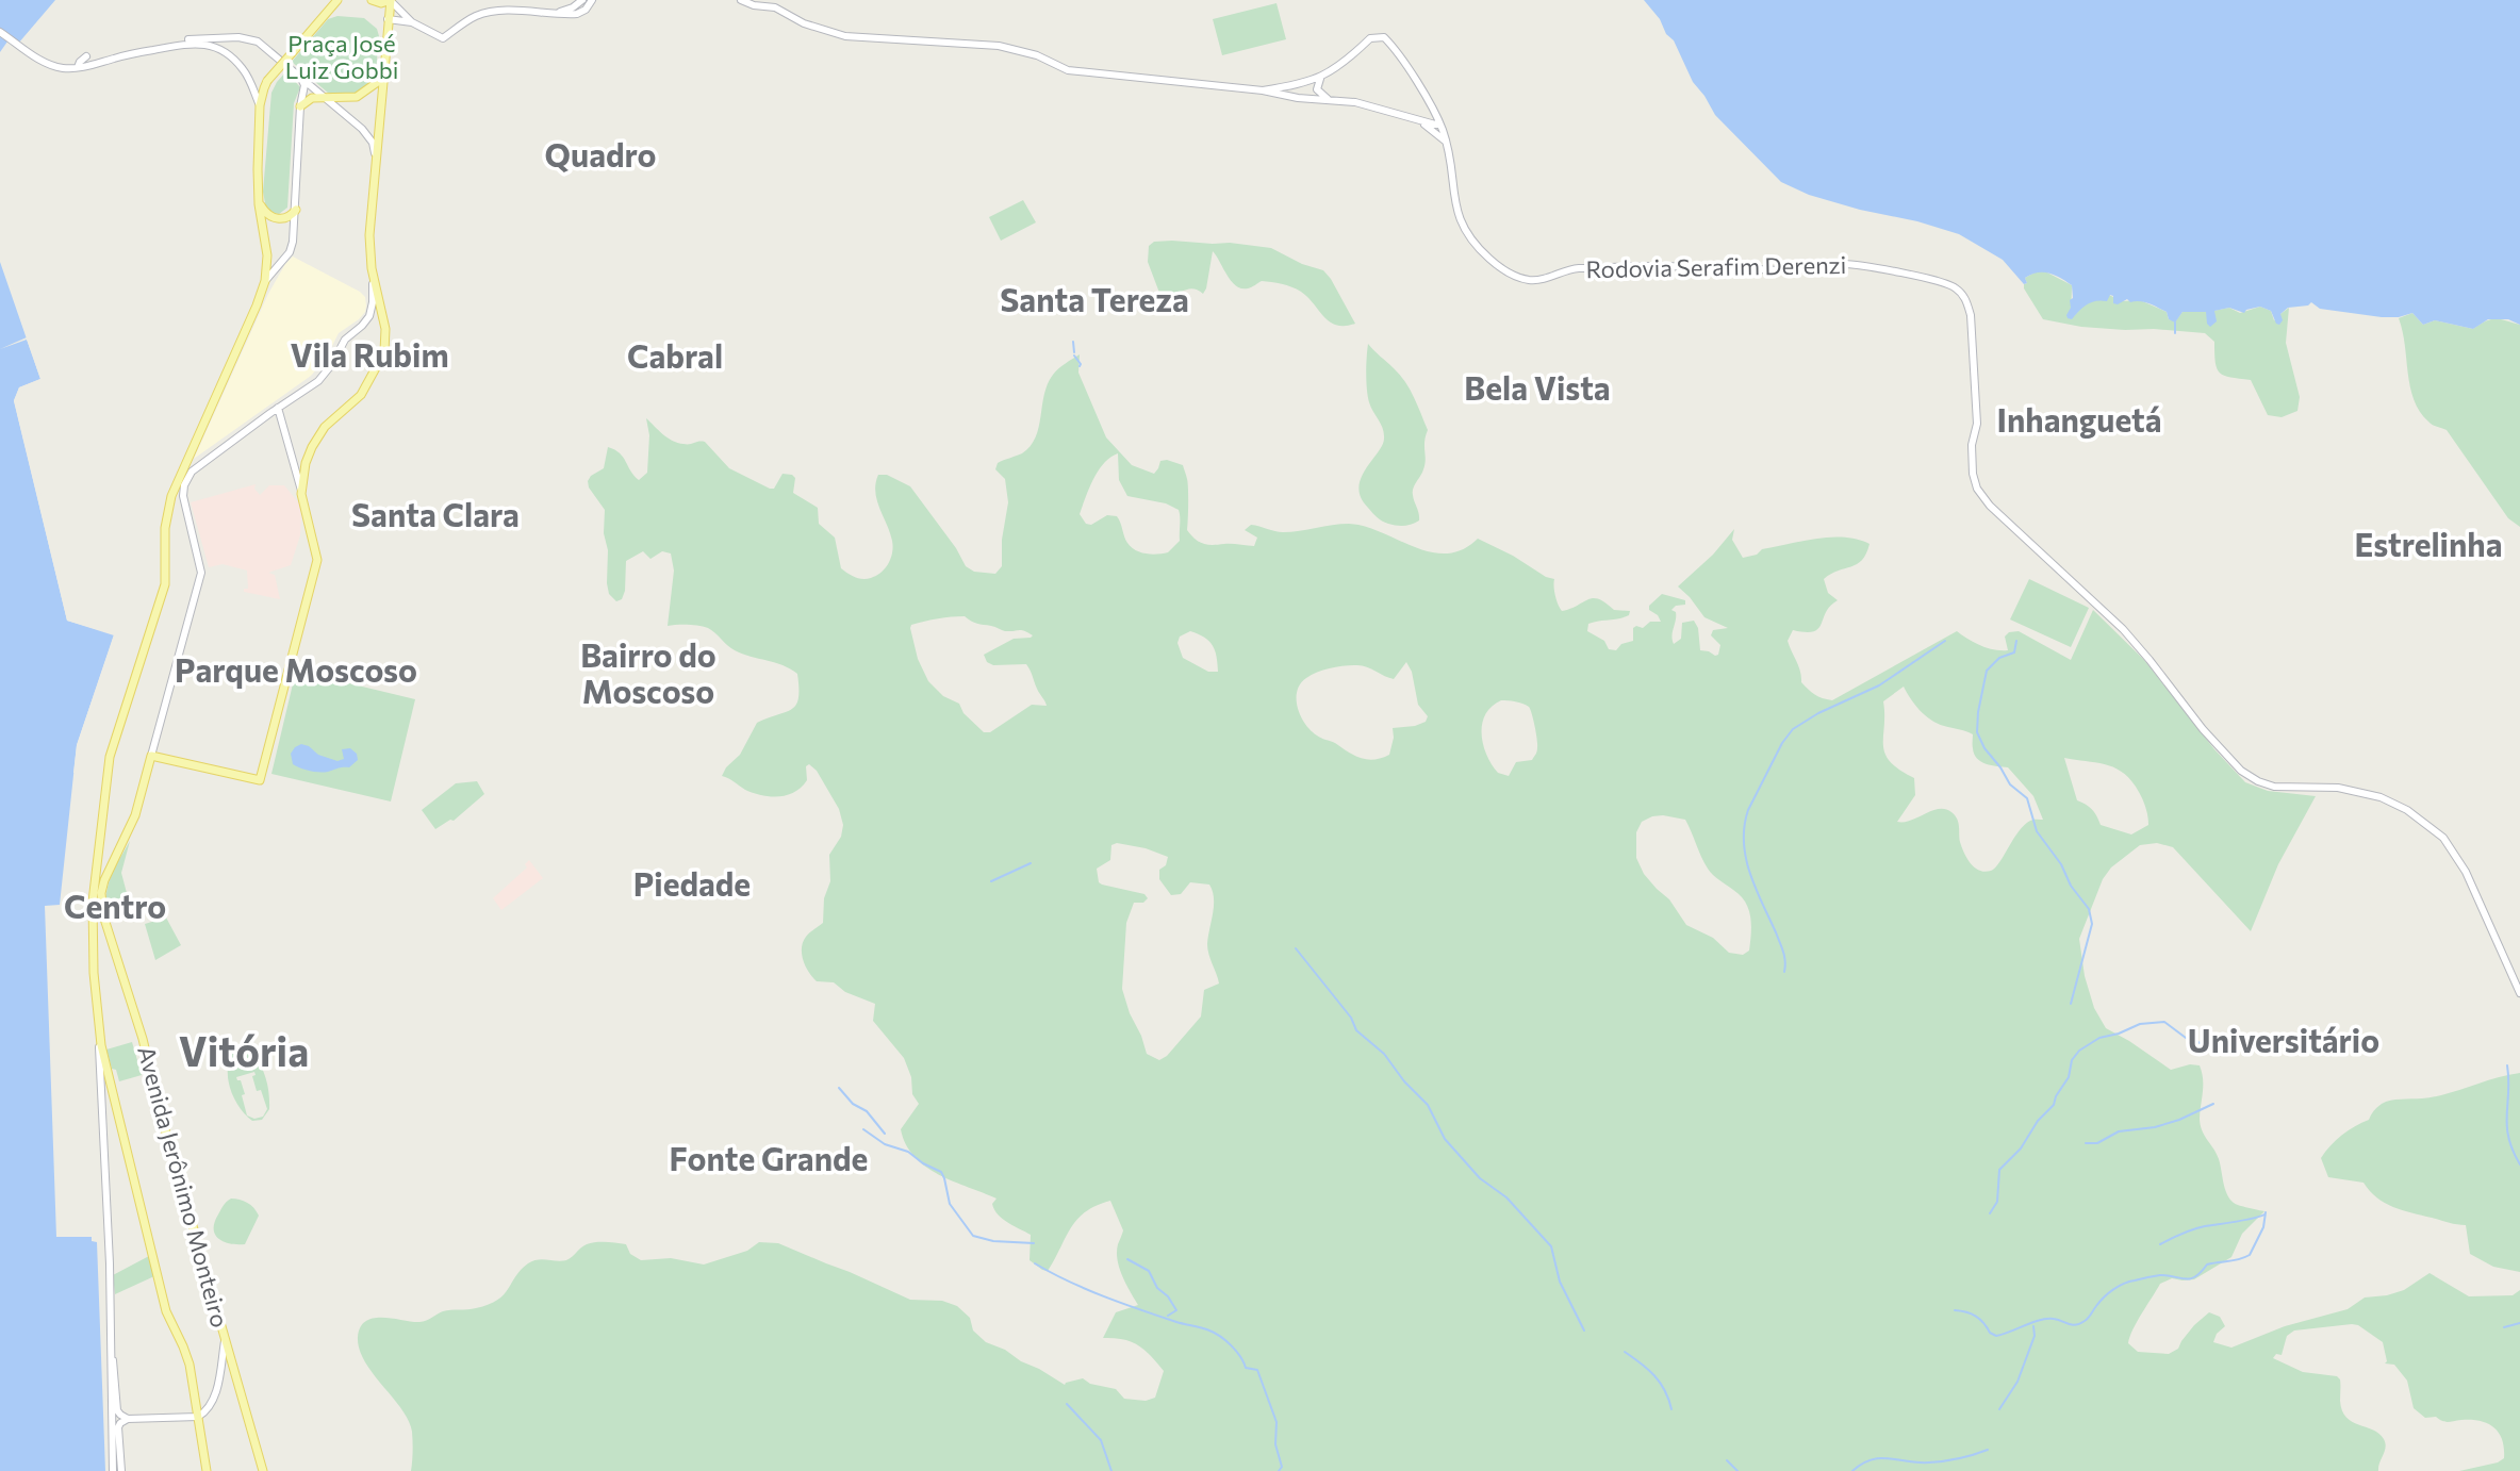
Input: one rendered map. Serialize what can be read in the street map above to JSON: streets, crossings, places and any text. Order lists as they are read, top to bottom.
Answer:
{
  "streets": {
    "main road": ["Rodovia Serafim Derenzi", "Avenida Jerônimo Monteiro"]
  },
  "districts": [
    "Quadro",
    "Santa Tereza",
    "Vila Rubim",
    "Cabral",
    "Bela Vista",
    "Inhanguetá",
    "Santa Clara",
    "Estrelinha",
    "Bairro do Moscoso",
    "Parque Moscoso",
    "Piedade",
    "Centro",
    "Universitário",
    "Vitória",
    "Fonte Grande"
  ],
  "parks": ["Praça José Luiz Gobbi"]
}
